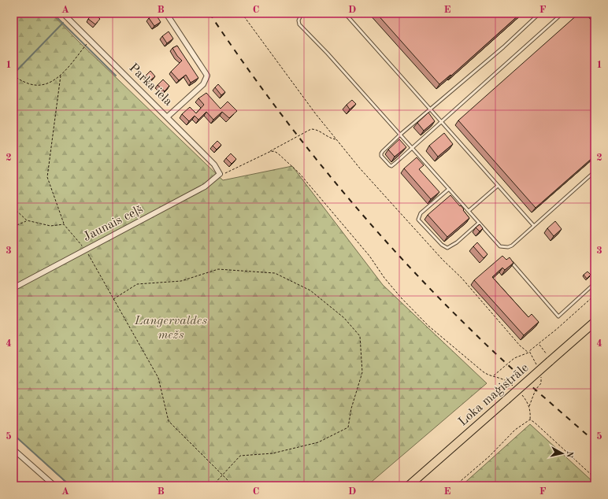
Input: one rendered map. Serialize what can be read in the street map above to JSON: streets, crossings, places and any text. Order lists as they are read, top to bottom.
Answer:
{
  "streets": {
    "main road": ["Loka maģistrāle"],
    "street": ["Parka iela", "Jaunais ceļš"]
  },
  "crossings": [
    ["Parka iela", "Jaunais ceļš"]
  ],
  "parks": ["Langervaldes mežs"],
  "north": "right",
  "grid": {
    "columns": [
      "A",
      "B",
      "C",
      "D",
      "E",
      "F"
    ],
    "rows": [
      "1",
      "2",
      "3",
      "4",
      "5"
    ]
  }
}
